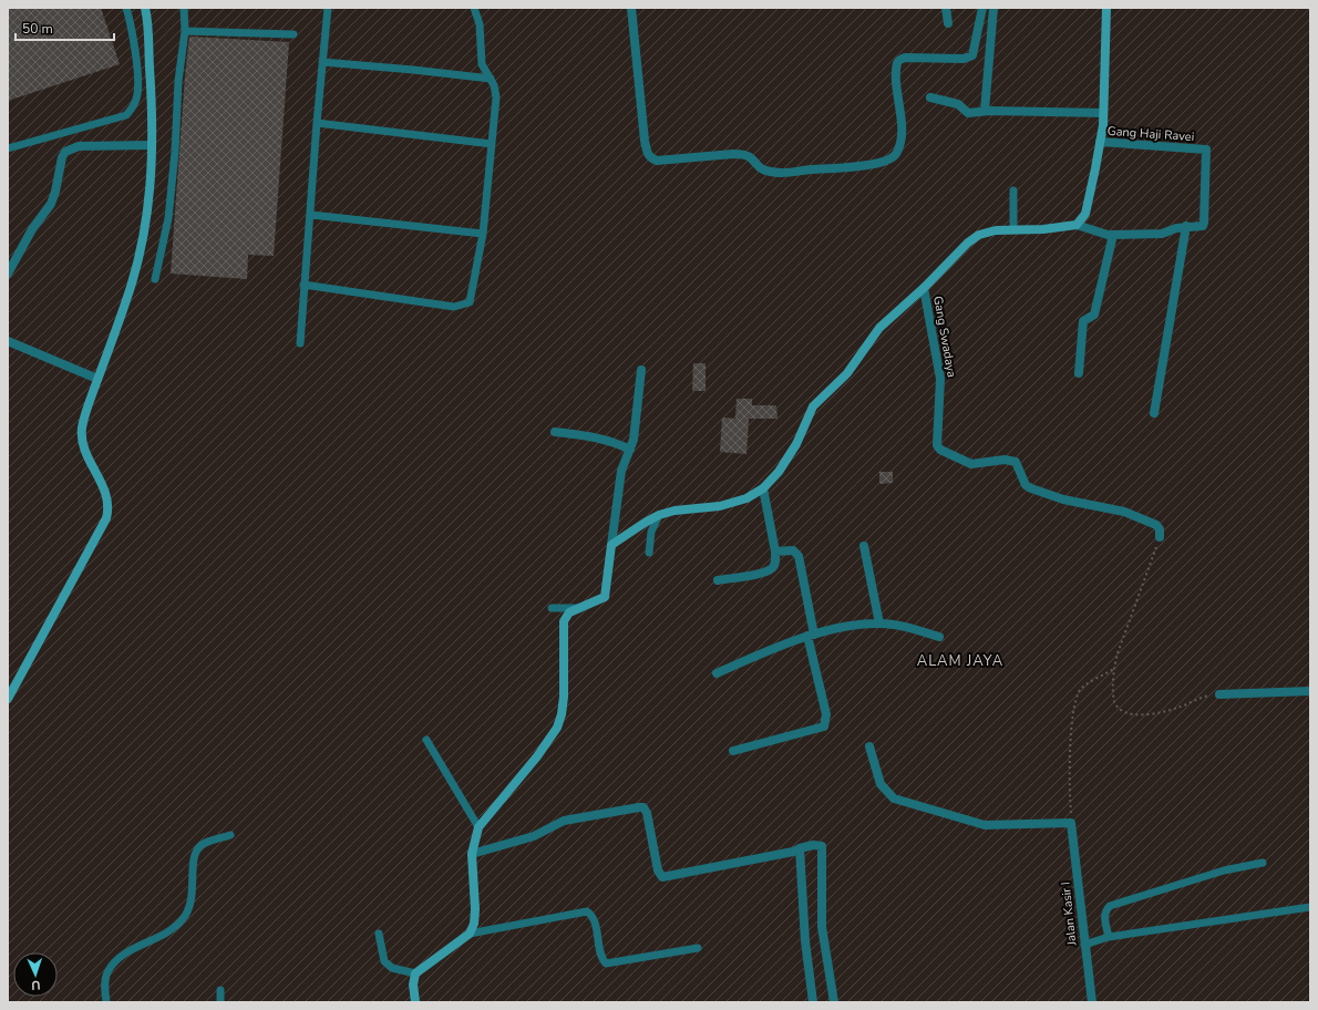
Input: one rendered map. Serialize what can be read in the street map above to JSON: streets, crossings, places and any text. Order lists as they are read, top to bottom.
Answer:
{
  "streets": {
    "street": ["Gang Haji Ravei", "Gang Swadaya", "Jalan Kasir I"]
  },
  "districts": ["ALAM JAYA"],
  "scale_bar": "50 m",
  "north": "bottom"
}
